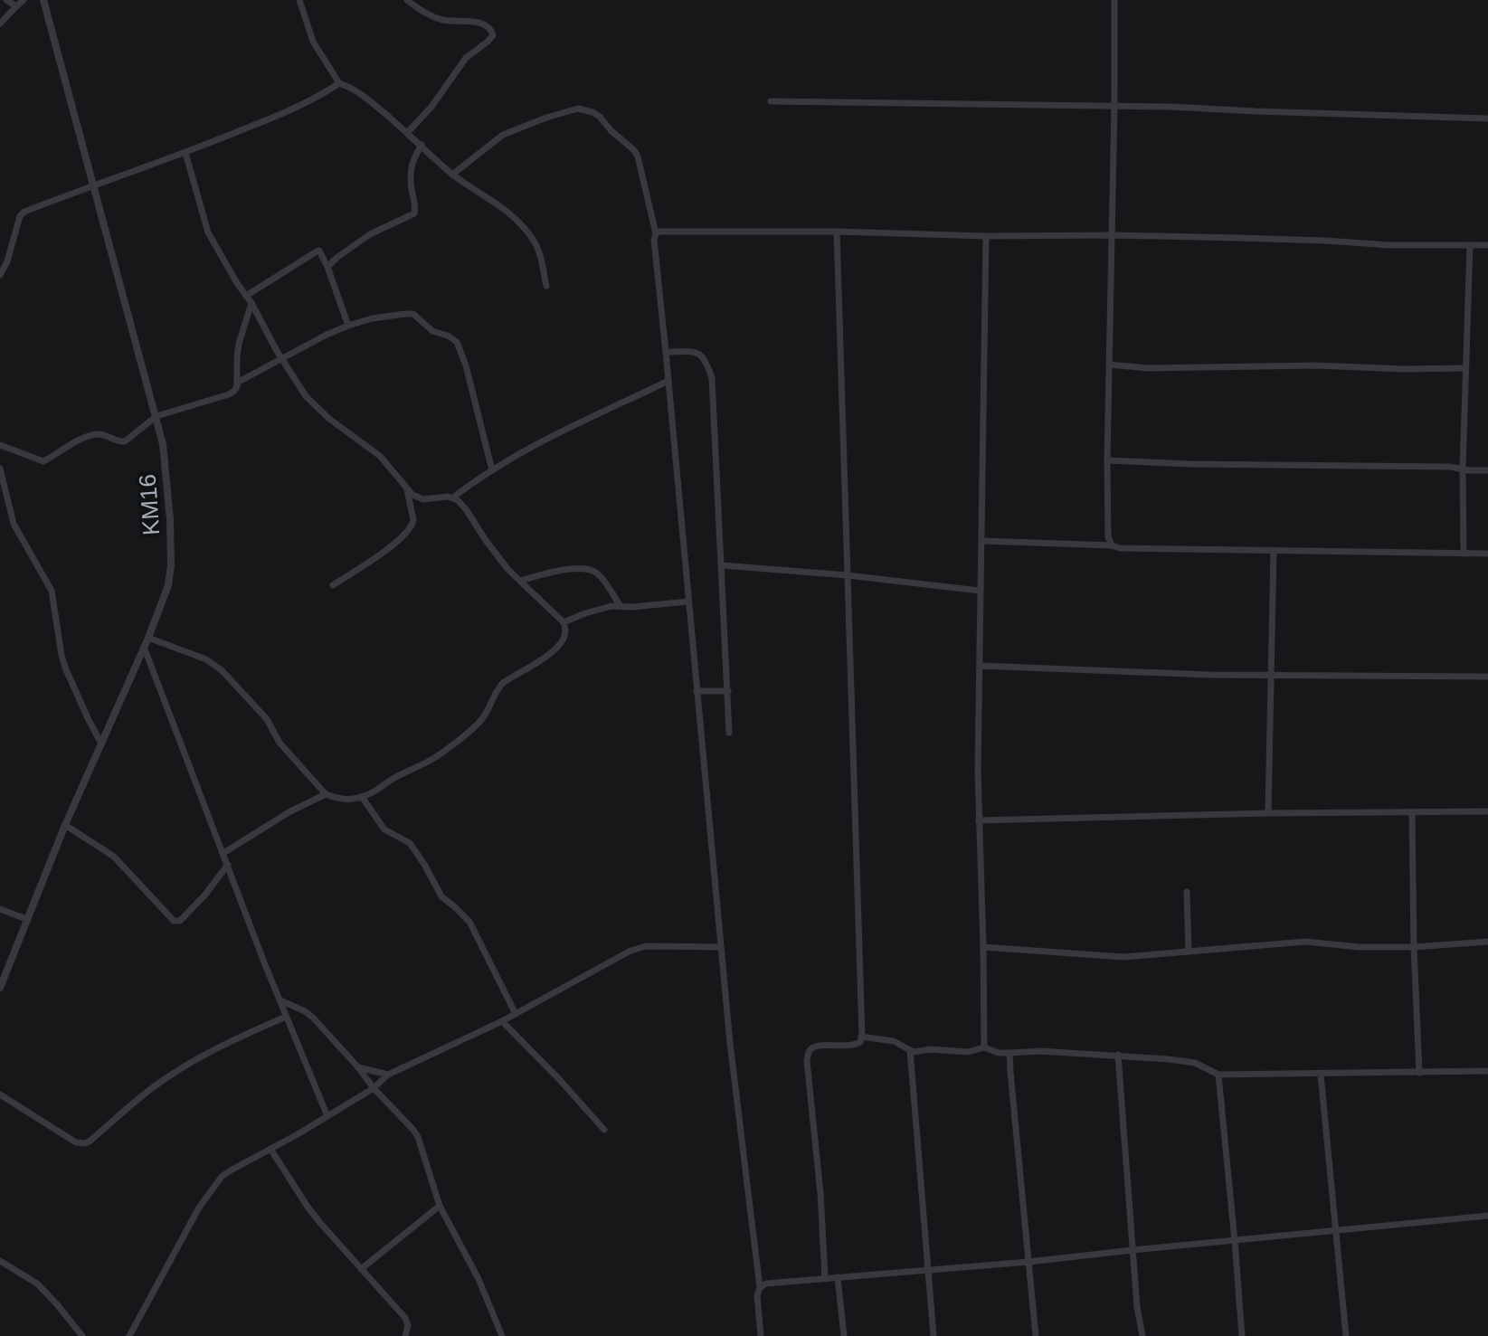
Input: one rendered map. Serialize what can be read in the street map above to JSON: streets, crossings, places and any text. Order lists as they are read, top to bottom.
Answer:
{
  "streets": {
    "street": ["KM16"]
  }
}
